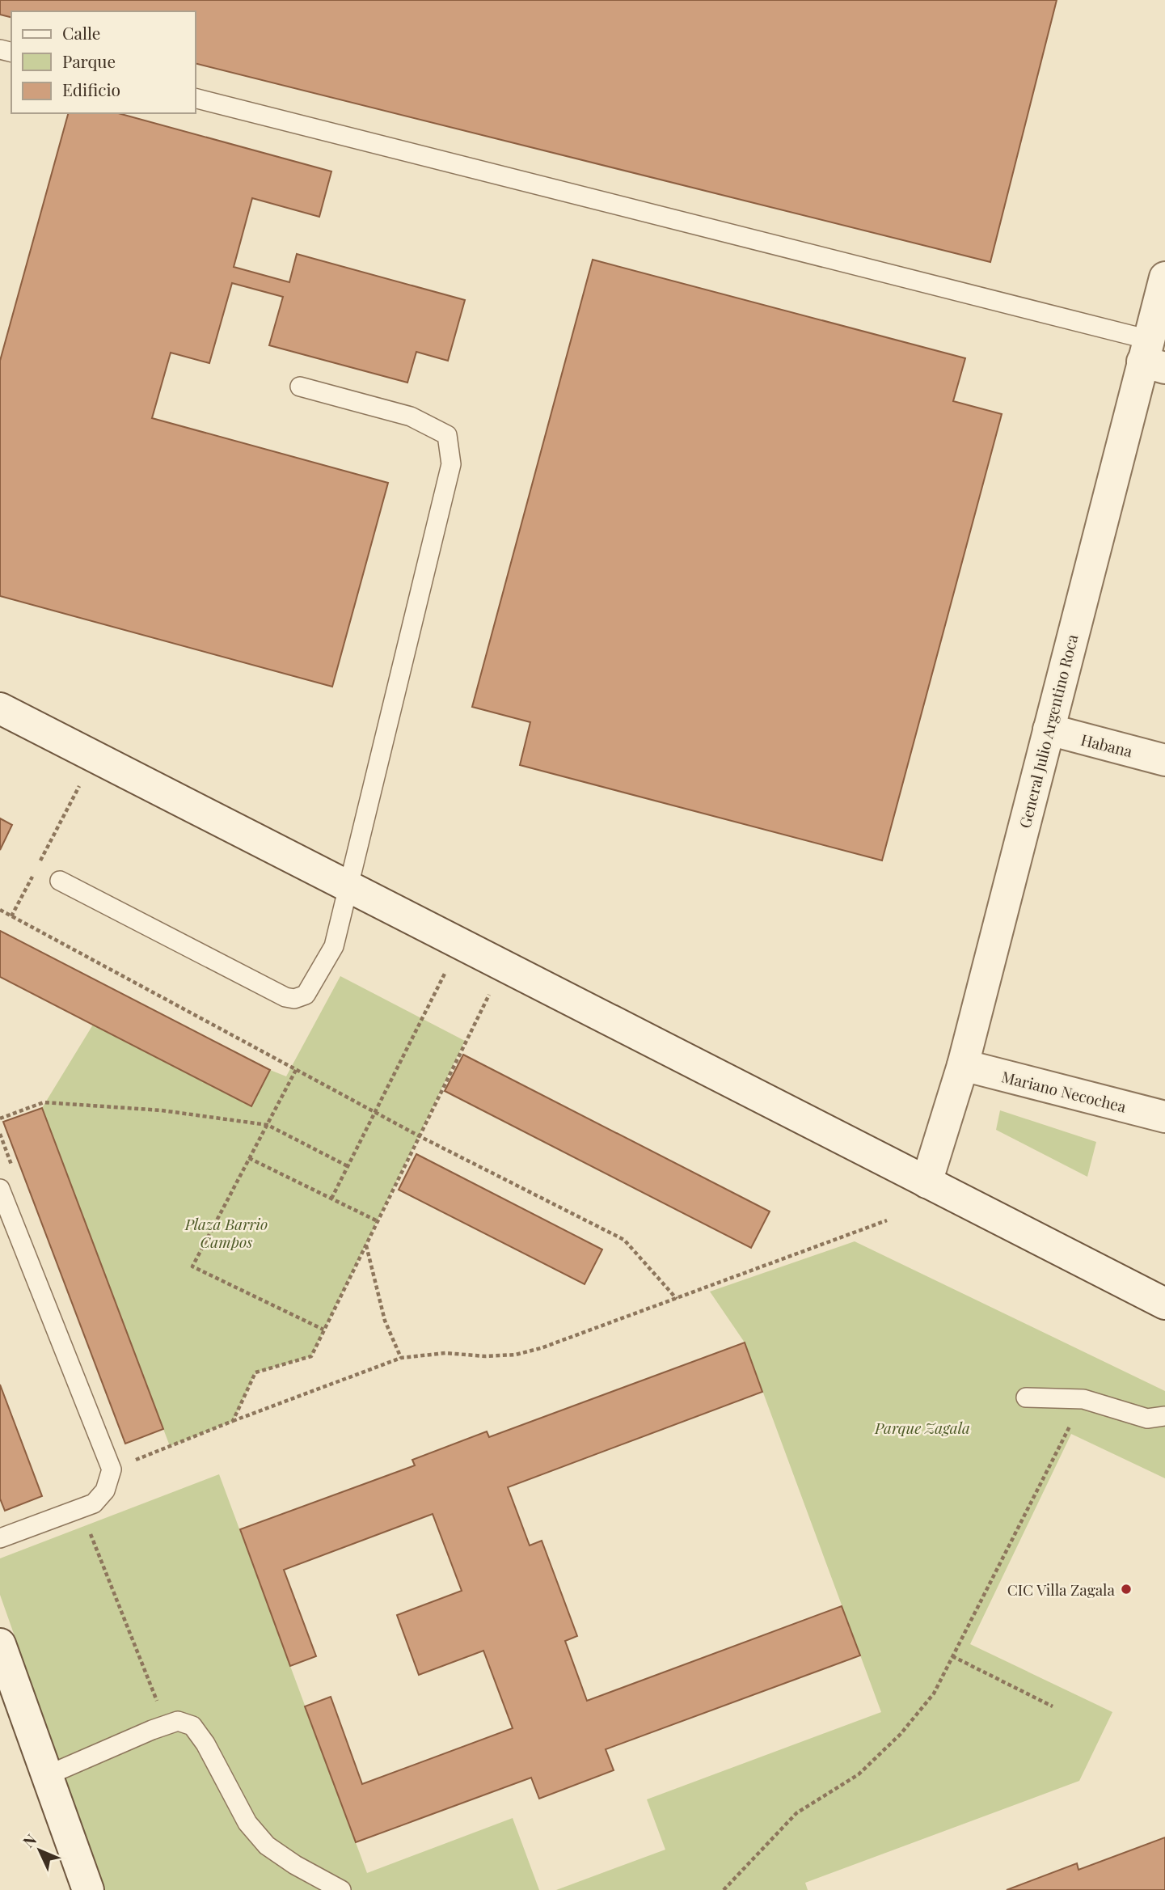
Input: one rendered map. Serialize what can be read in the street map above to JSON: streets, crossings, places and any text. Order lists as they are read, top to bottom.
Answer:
{
  "streets": {
    "main road": ["General Julio Argentino Roca", "Habana", "Mariano Necochea"]
  },
  "crossings": [
    ["General Julio Argentino Roca", "Habana"],
    ["General Julio Argentino Roca", "Mariano Necochea"]
  ],
  "parks": ["Plaza Barrio Campos", "Parque Zagala"],
  "places": ["CIC Villa Zagala"],
  "legend": ["Calle", "Parque", "Edificio"],
  "north": "top left"
}
